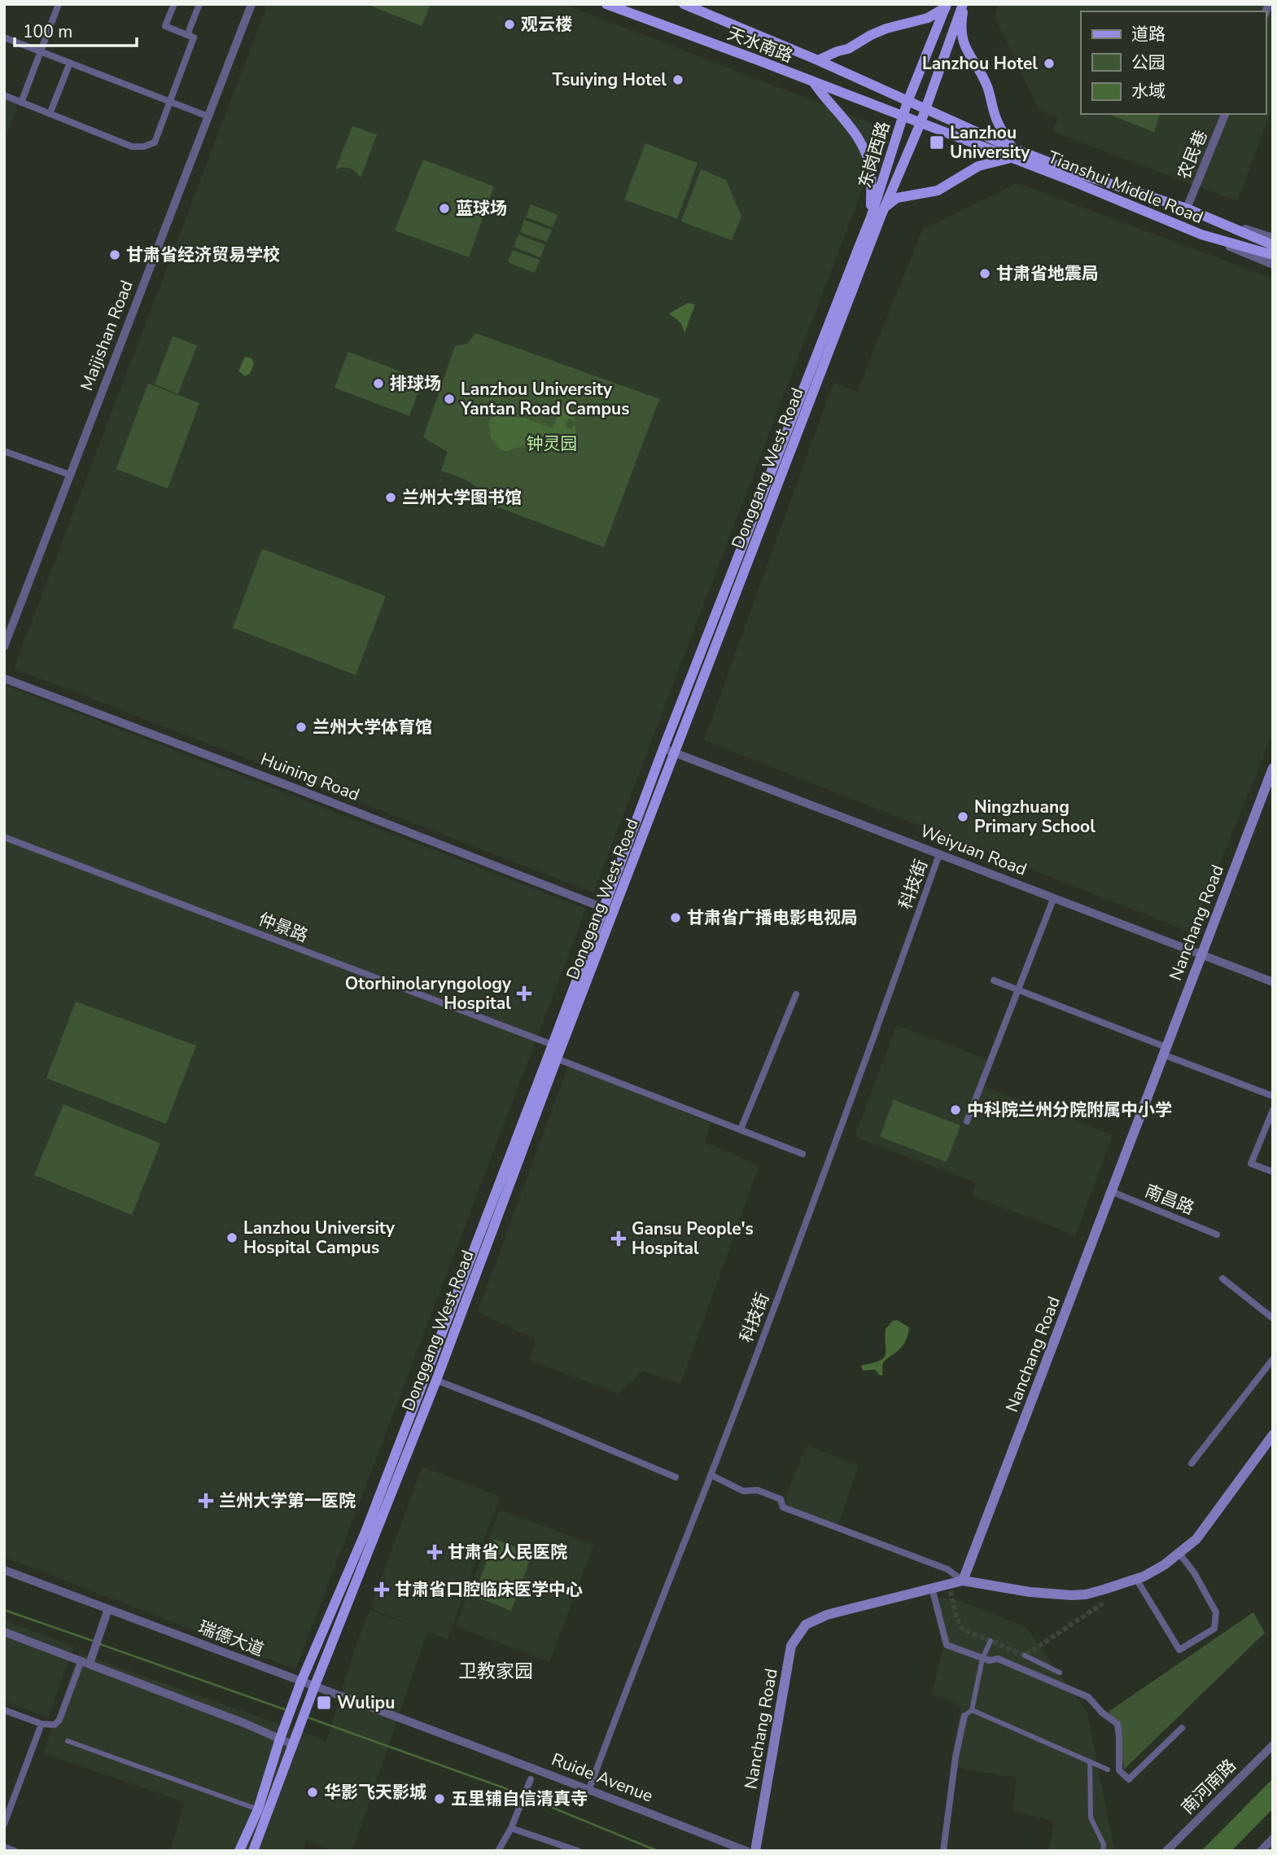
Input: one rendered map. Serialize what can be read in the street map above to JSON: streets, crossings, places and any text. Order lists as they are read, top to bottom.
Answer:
{
  "streets": {
    "main road": [
      "天水南路",
      "东岗西路",
      "Tianshui Middle Road",
      "Donggang West Road",
      "Nanchang Road"
    ],
    "street": [
      "农民巷",
      "Maijishan Road",
      "Huining Road",
      "Weiyuan Road",
      "科技街",
      "仲景路",
      "南昌路",
      "瑞德大道",
      "Ruide Avenue",
      "南河南路"
    ]
  },
  "crossings": [
    ["天水南路", "东岗西路"],
    ["天水南路", "Tianshui Middle Road"],
    ["东岗西路", "Tianshui Middle Road"],
    ["东岗西路", "Donggang West Road"],
    ["农民巷", "Tianshui Middle Road"],
    ["Tianshui Middle Road", "Donggang West Road"],
    ["Donggang West Road", "Huining Road"],
    ["Donggang West Road", "Weiyuan Road"],
    ["Donggang West Road", "仲景路"],
    ["Donggang West Road", "瑞德大道"],
    ["Weiyuan Road", "科技街"],
    ["Weiyuan Road", "Nanchang Road"],
    ["科技街", "Ruide Avenue"],
    ["Nanchang Road", "南昌路"],
    ["瑞德大道", "Ruide Avenue"]
  ],
  "districts": ["卫教家园"],
  "parks": ["钟灵园"],
  "places": {
    "other": [
      "观云楼",
      "Lanzhou Hotel",
      "Tsuiying Hotel",
      "蓝球场",
      "甘肃省经济贸易学校",
      "甘肃省地震局",
      "排球场",
      "Lanzhou University Yantan Road Campus",
      "兰州大学图书馆",
      "兰州大学体育馆",
      "Ningzhuang Primary School",
      "甘肃省广播电影电视局",
      "中科院兰州分院附属中小学",
      "Lanzhou University Hospital Campus",
      "华影飞天影城",
      "五里铺自信清真寺"
    ],
    "transit": ["Lanzhou University", "Wulipu"],
    "health": [
      "Otorhinolaryngology Hospital",
      "Gansu People's Hospital",
      "兰州大学第一医院",
      "甘肃省人民医院",
      "甘肃省口腔临床医学中心"
    ]
  },
  "legend": ["道路", "公园", "水域"],
  "scale_bar": "100 m"
}
